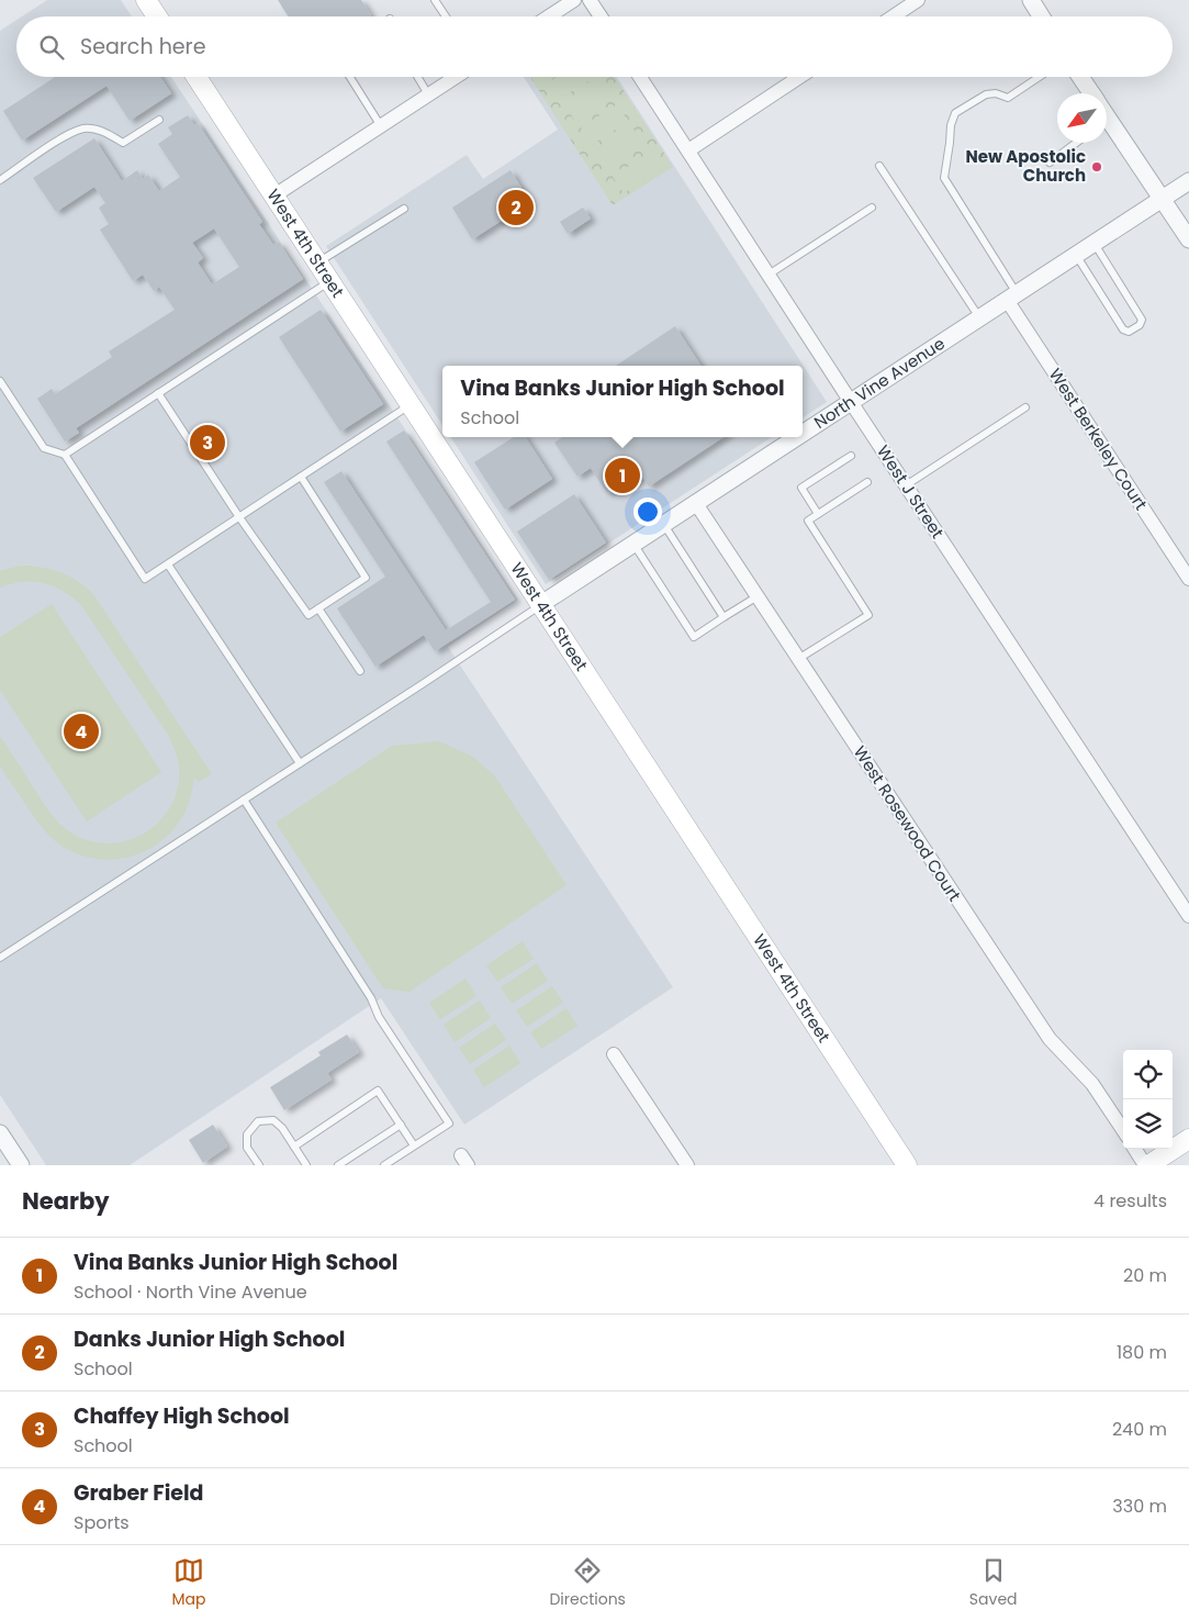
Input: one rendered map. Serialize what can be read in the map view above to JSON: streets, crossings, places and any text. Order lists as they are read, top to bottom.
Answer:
{
  "streets": {
    "main road": ["West 4th Street"],
    "street": [
      "North Vine Avenue",
      "West Berkeley Court",
      "West J Street",
      "West Rosewood Court"
    ]
  },
  "crossings": [
    ["West 4th Street", "North Vine Avenue"],
    ["North Vine Avenue", "West Berkeley Court"],
    ["North Vine Avenue", "West J Street"],
    ["North Vine Avenue", "West Rosewood Court"]
  ],
  "places": ["New Apostolic Church"],
  "north": "bottom left",
  "page": {
    "search": "Search here",
    "pins": [
      "2",
      "3",
      "1",
      "4"
    ],
    "popup": ["Vina Banks Junior High School", "School"],
    "heading": ["Nearby", "4 results"],
    "list": [
      {
        "mark": "1",
        "name": "Vina Banks Junior High School",
        "note": "School · North Vine Avenue",
        "value": "20 m"
      },
      {
        "mark": "2",
        "name": "Danks Junior High School",
        "note": "School",
        "value": "180 m"
      },
      {
        "mark": "3",
        "name": "Chaffey High School",
        "note": "School",
        "value": "240 m"
      },
      {
        "mark": "4",
        "name": "Graber Field",
        "note": "Sports",
        "value": "330 m"
      }
    ],
    "nav": ["Map", "Directions", "Saved"]
  }
}
